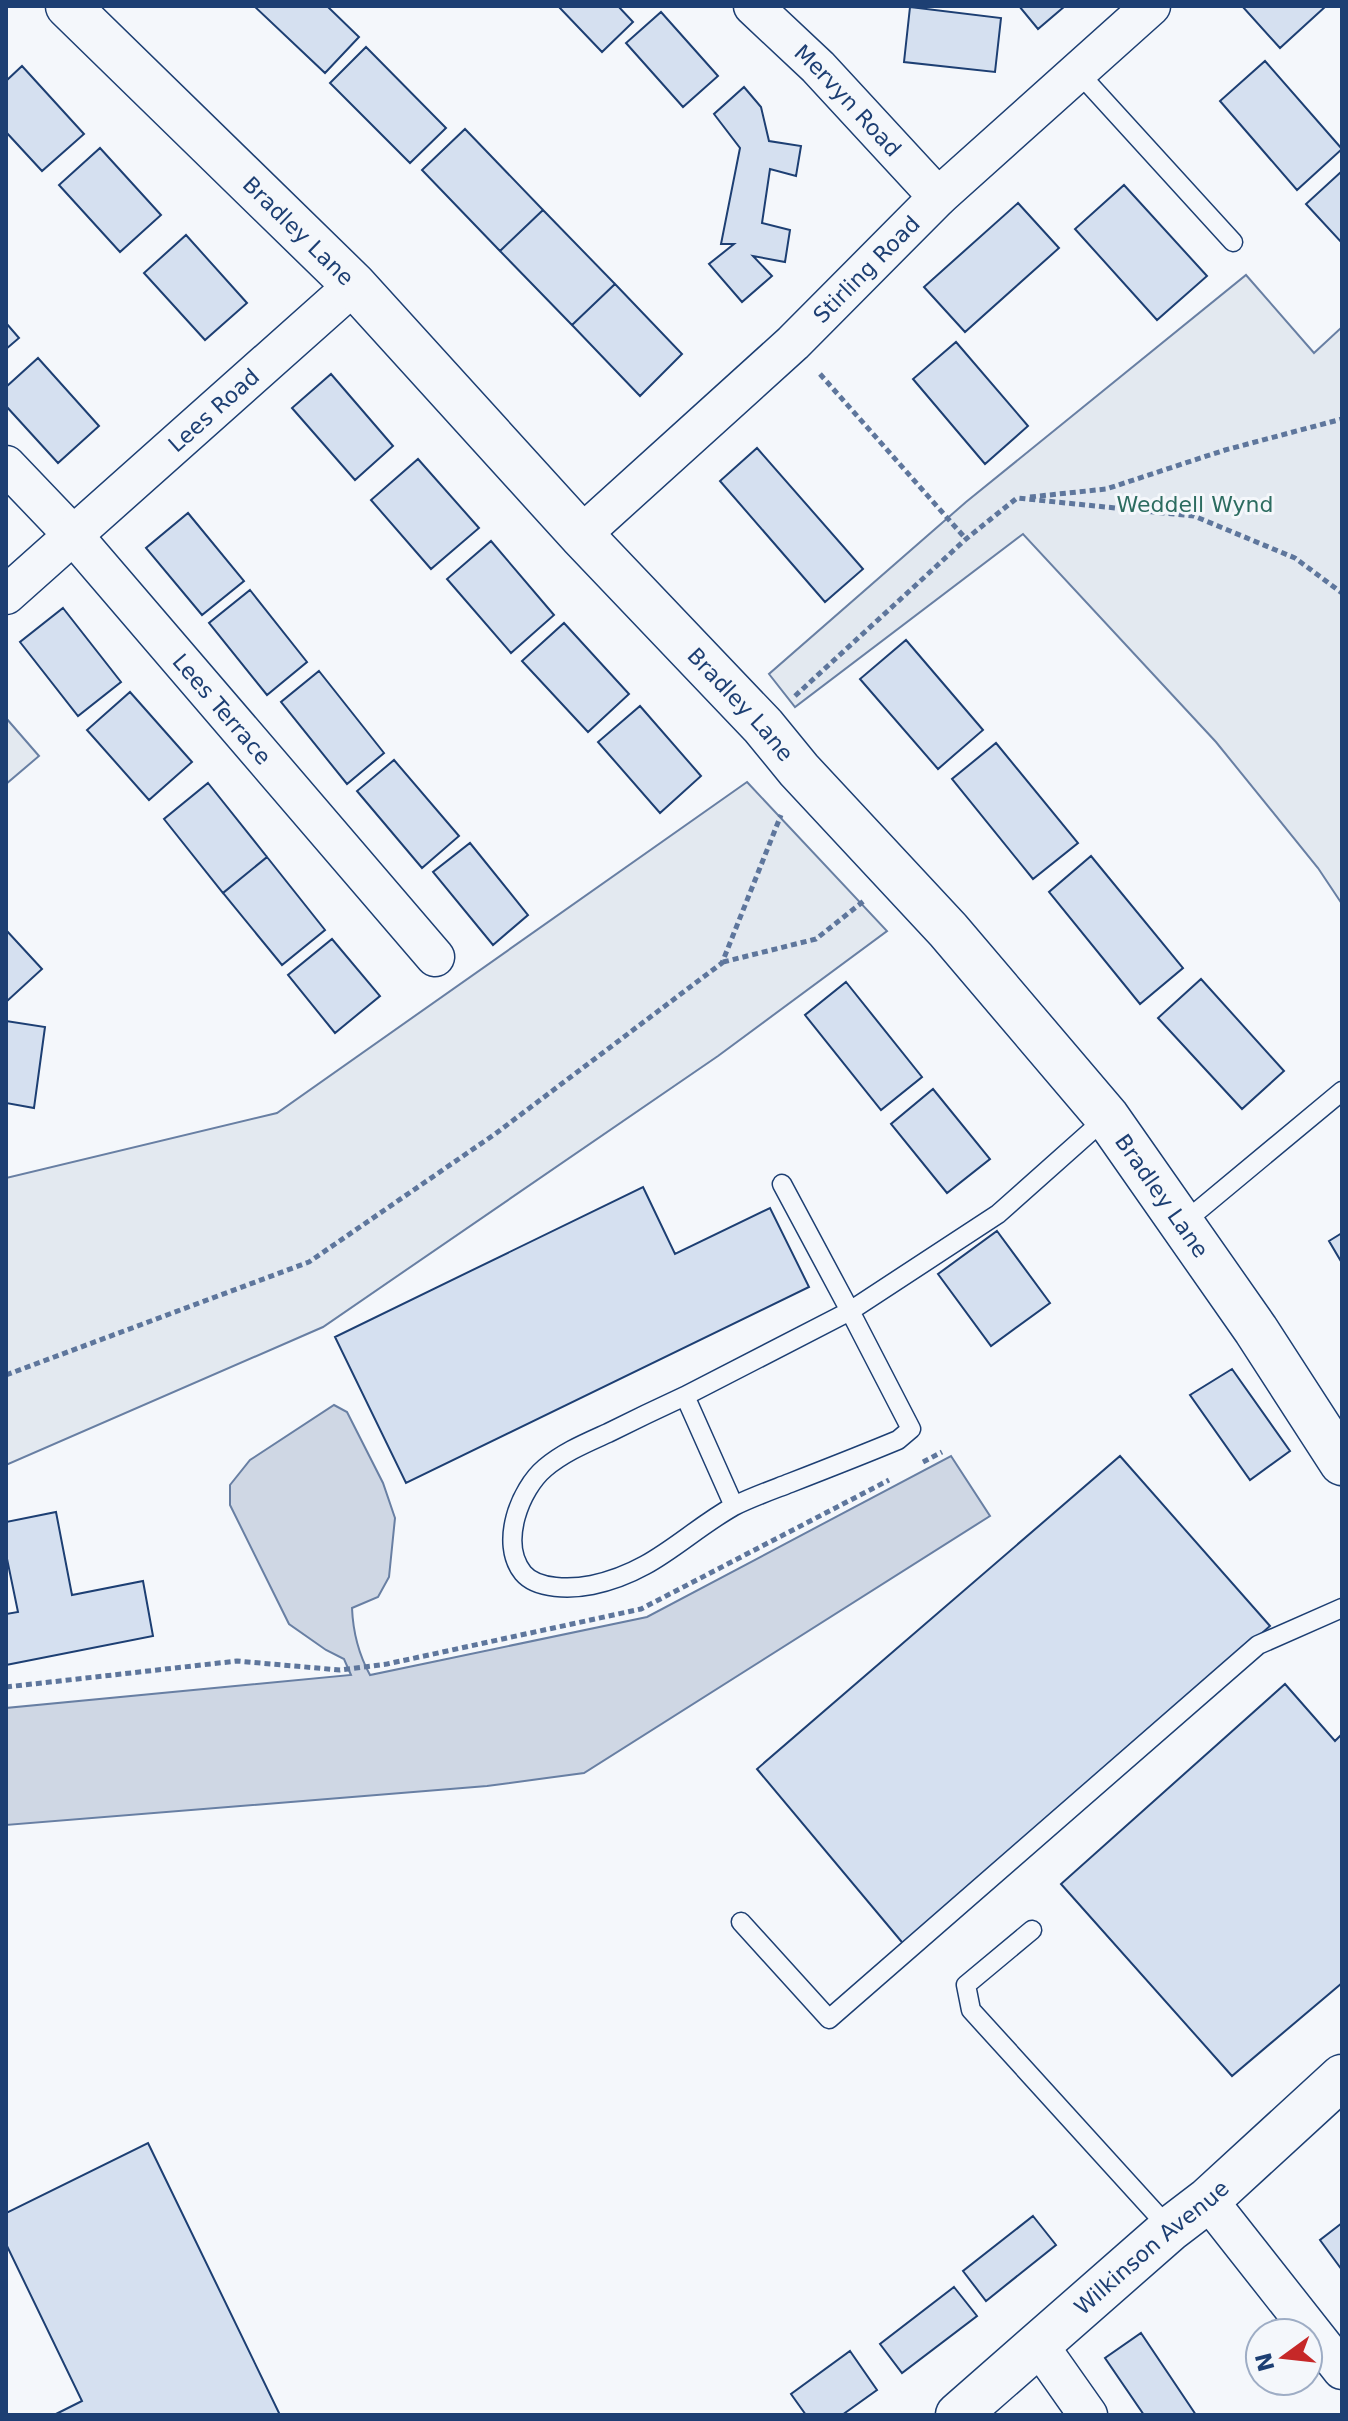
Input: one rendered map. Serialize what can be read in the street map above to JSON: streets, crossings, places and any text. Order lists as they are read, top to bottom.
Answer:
{
  "streets": {
    "street": [
      "Mervyn Road",
      "Bradley Lane",
      "Stirling Road",
      "Lees Road",
      "Lees Terrace",
      "Wilkinson Avenue"
    ]
  },
  "crossings": [
    ["Mervyn Road", "Stirling Road"],
    ["Bradley Lane", "Stirling Road"],
    ["Bradley Lane", "Lees Road"],
    ["Lees Road", "Lees Terrace"]
  ],
  "parks": ["Weddell Wynd"],
  "north": "left"
}
